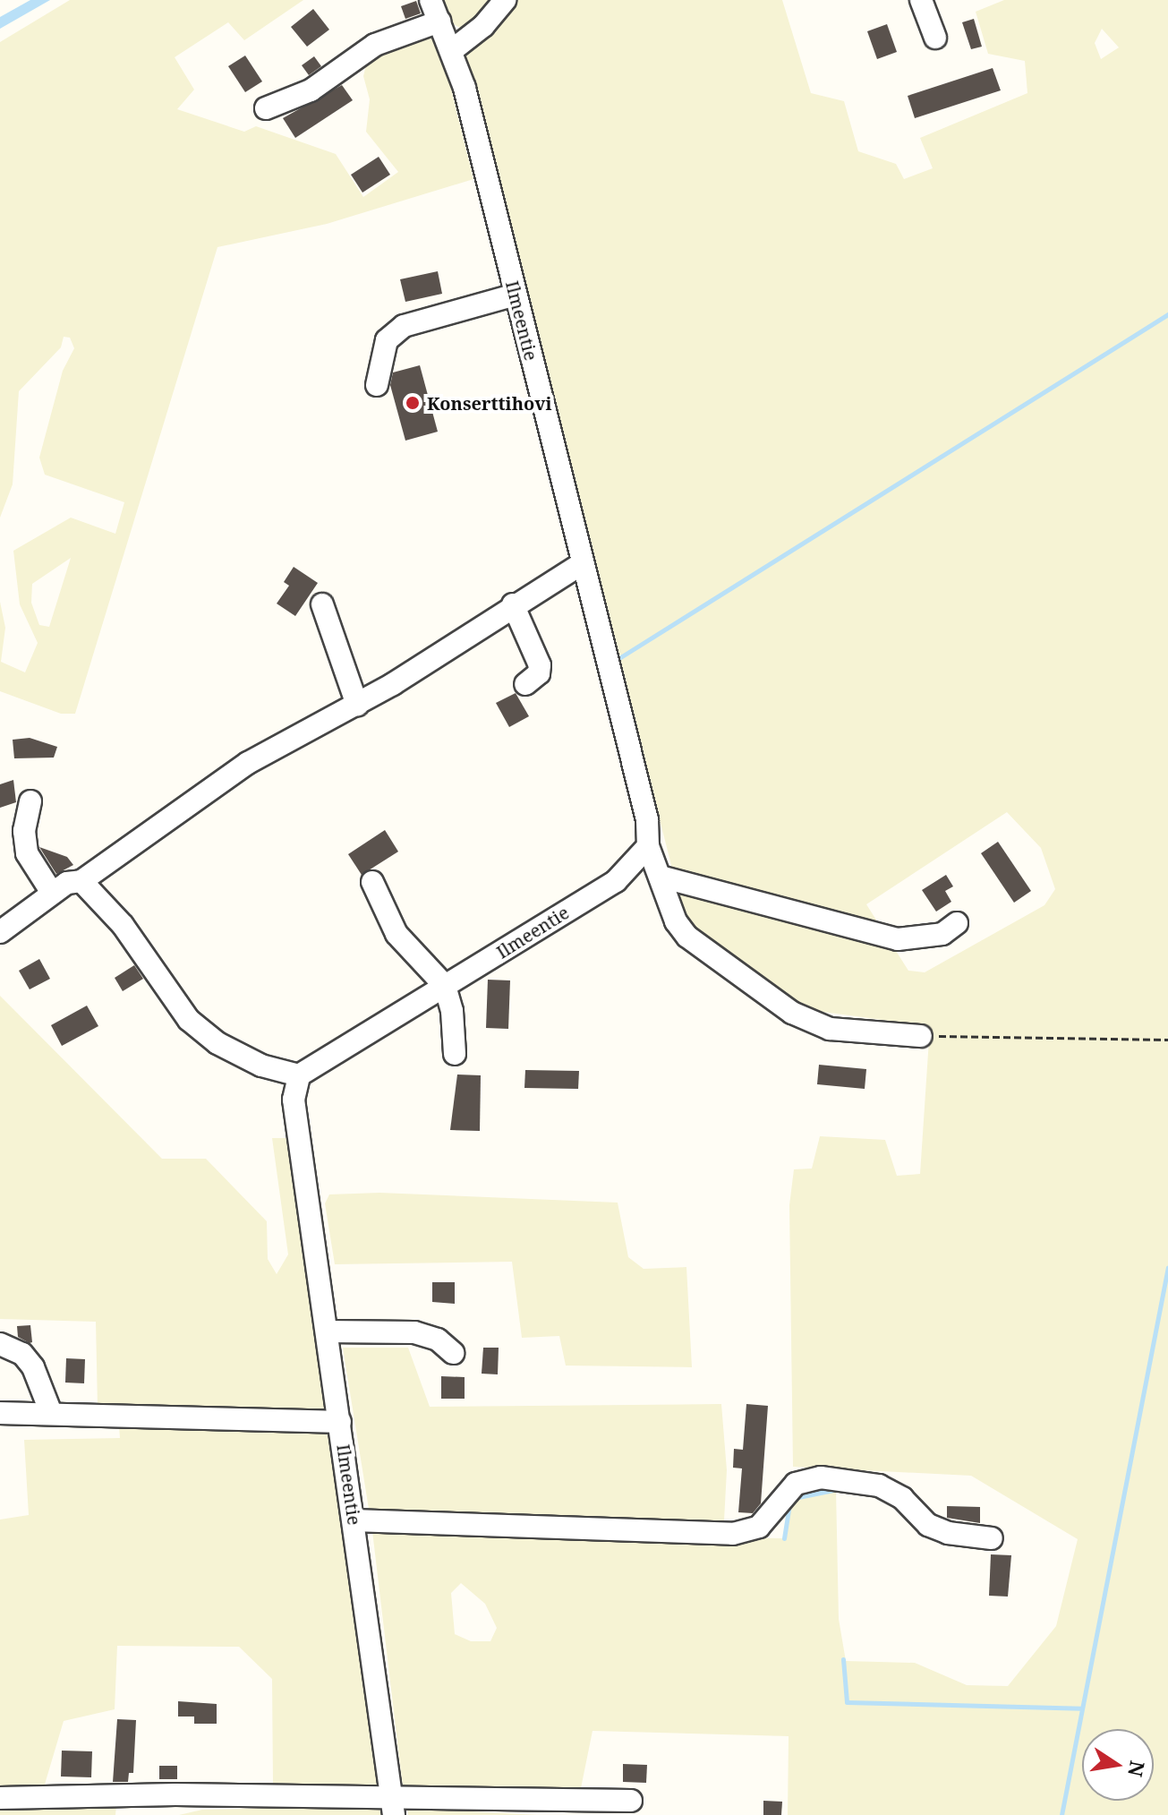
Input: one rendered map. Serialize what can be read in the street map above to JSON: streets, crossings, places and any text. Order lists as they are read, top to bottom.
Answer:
{
  "streets": {
    "street": ["Ilmeentie"]
  },
  "places": ["Konserttihovi"],
  "north": "right"
}
